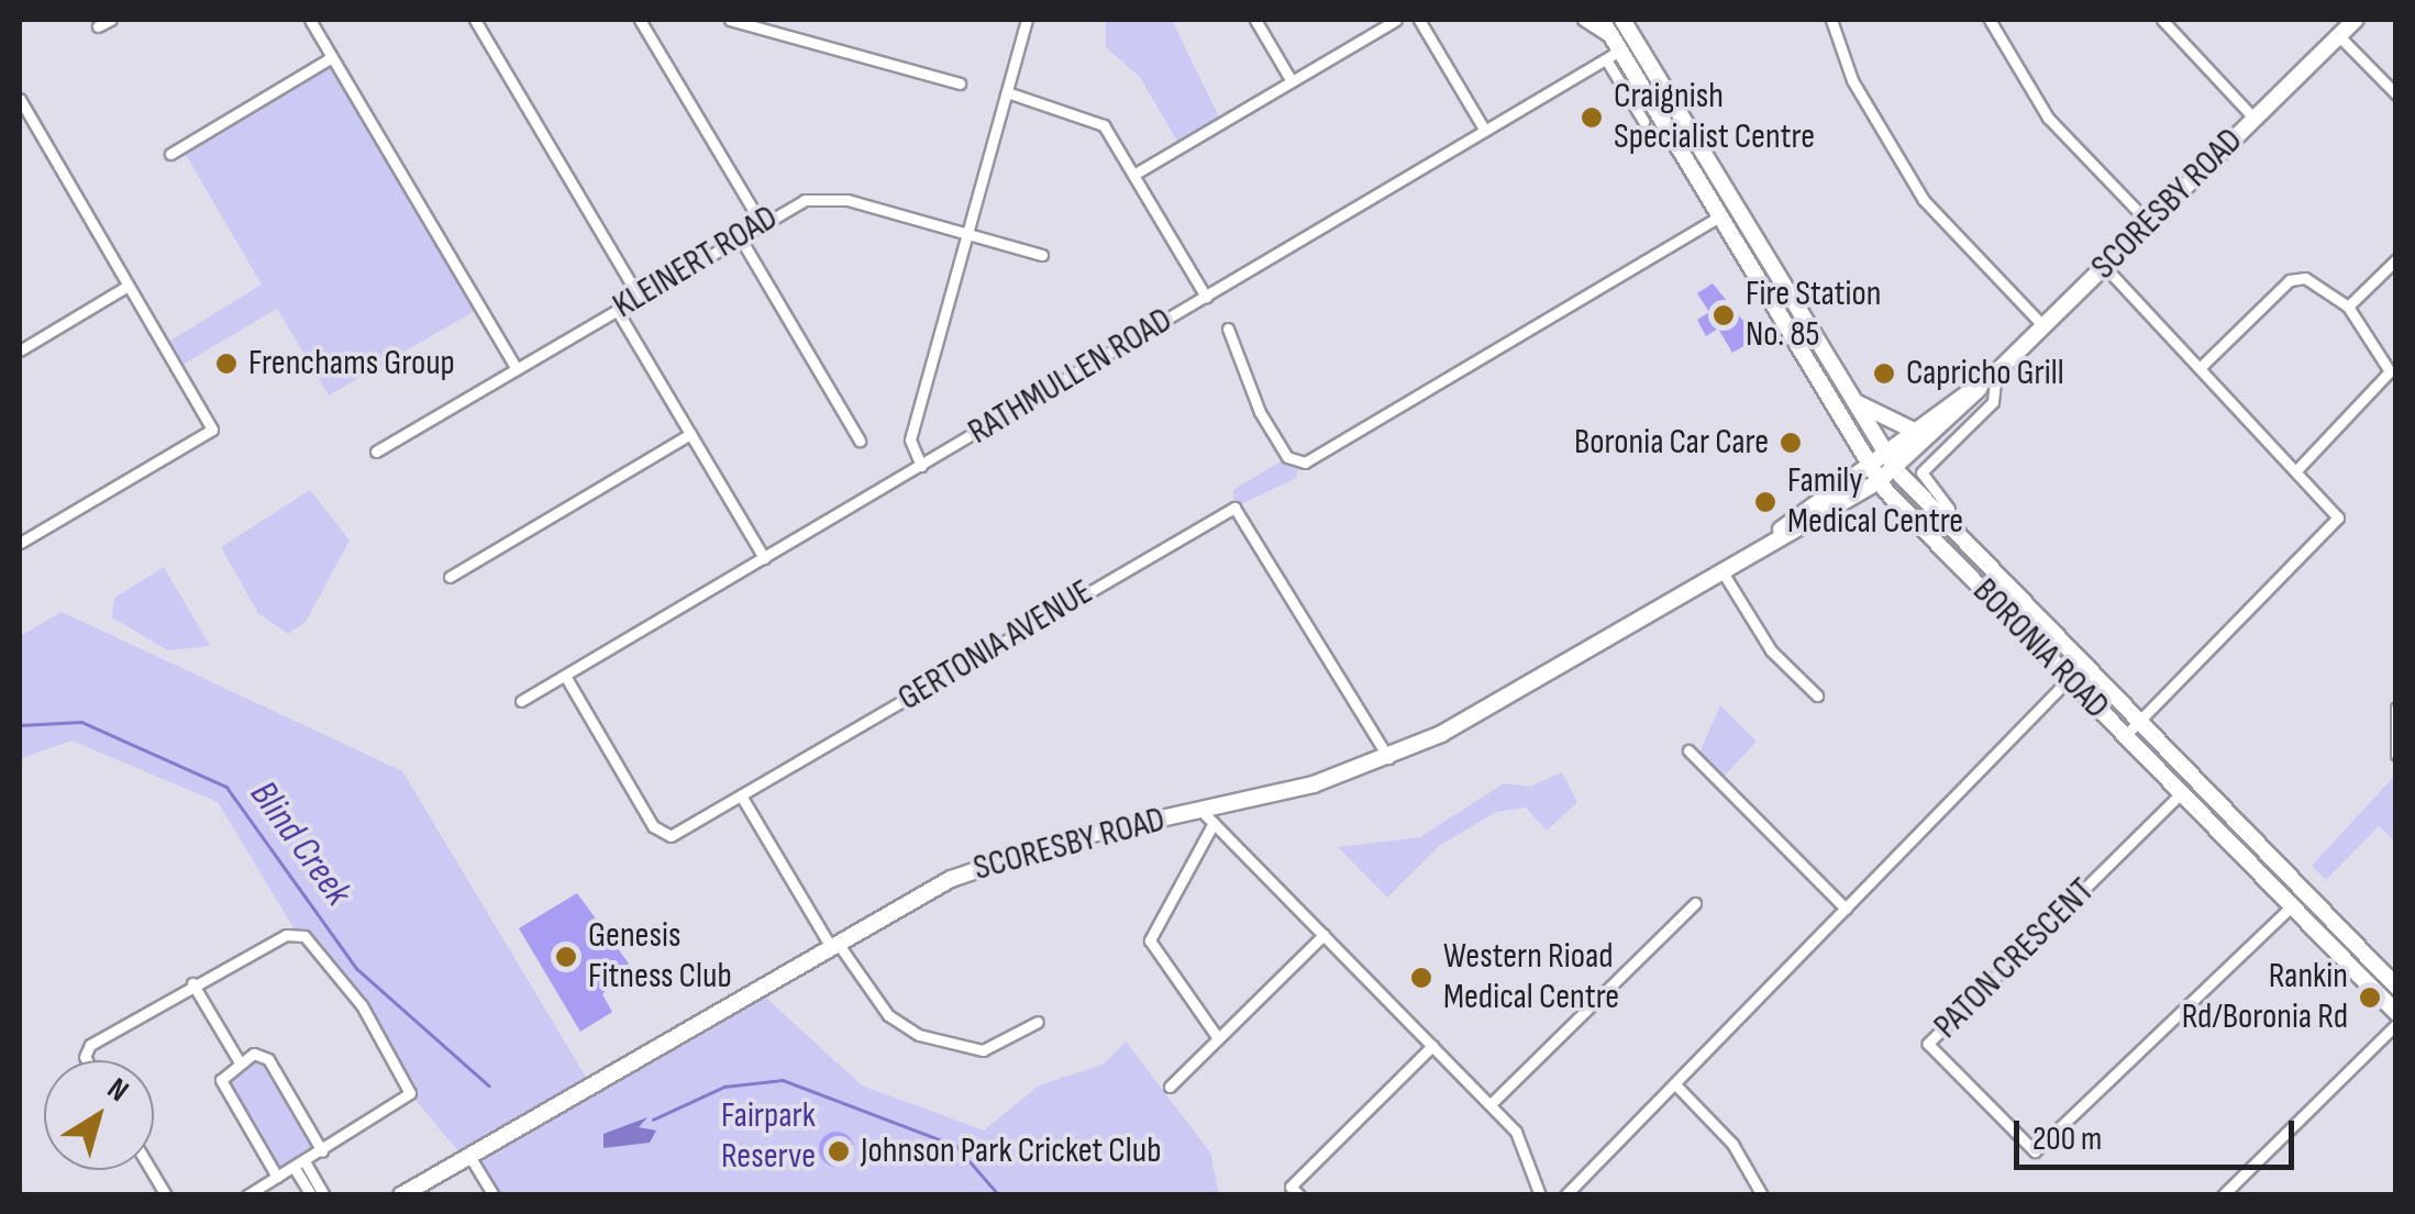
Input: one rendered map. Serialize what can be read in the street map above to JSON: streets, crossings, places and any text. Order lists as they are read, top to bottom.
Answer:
{
  "streets": {
    "main road": ["SCORESBY ROAD", "BORONIA ROAD"],
    "street": [
      "KLEINERT ROAD",
      "RATHMULLEN ROAD",
      "GERTONIA AVENUE",
      "PATON CRESCENT"
    ]
  },
  "crossings": [
    ["SCORESBY ROAD", "GERTONIA AVENUE"],
    ["SCORESBY ROAD", "BORONIA ROAD"],
    ["RATHMULLEN ROAD", "GERTONIA AVENUE"],
    ["RATHMULLEN ROAD", "BORONIA ROAD"],
    ["BORONIA ROAD", "PATON CRESCENT"]
  ],
  "water": ["Blind Creek"],
  "parks": ["Fairpark Reserve"],
  "places": [
    "Craignish Specialist Centre",
    "Fire Station No. 85",
    "Frenchams Group",
    "Capricho Grill",
    "Boronia Car Care",
    "Family Medical Centre",
    "Genesis Fitness Club",
    "Western Rioad Medical Centre",
    "Rankin Rd/Boronia Rd",
    "Johnson Park Cricket Club"
  ],
  "scale_bar": "200 m",
  "north": "top right"
}
